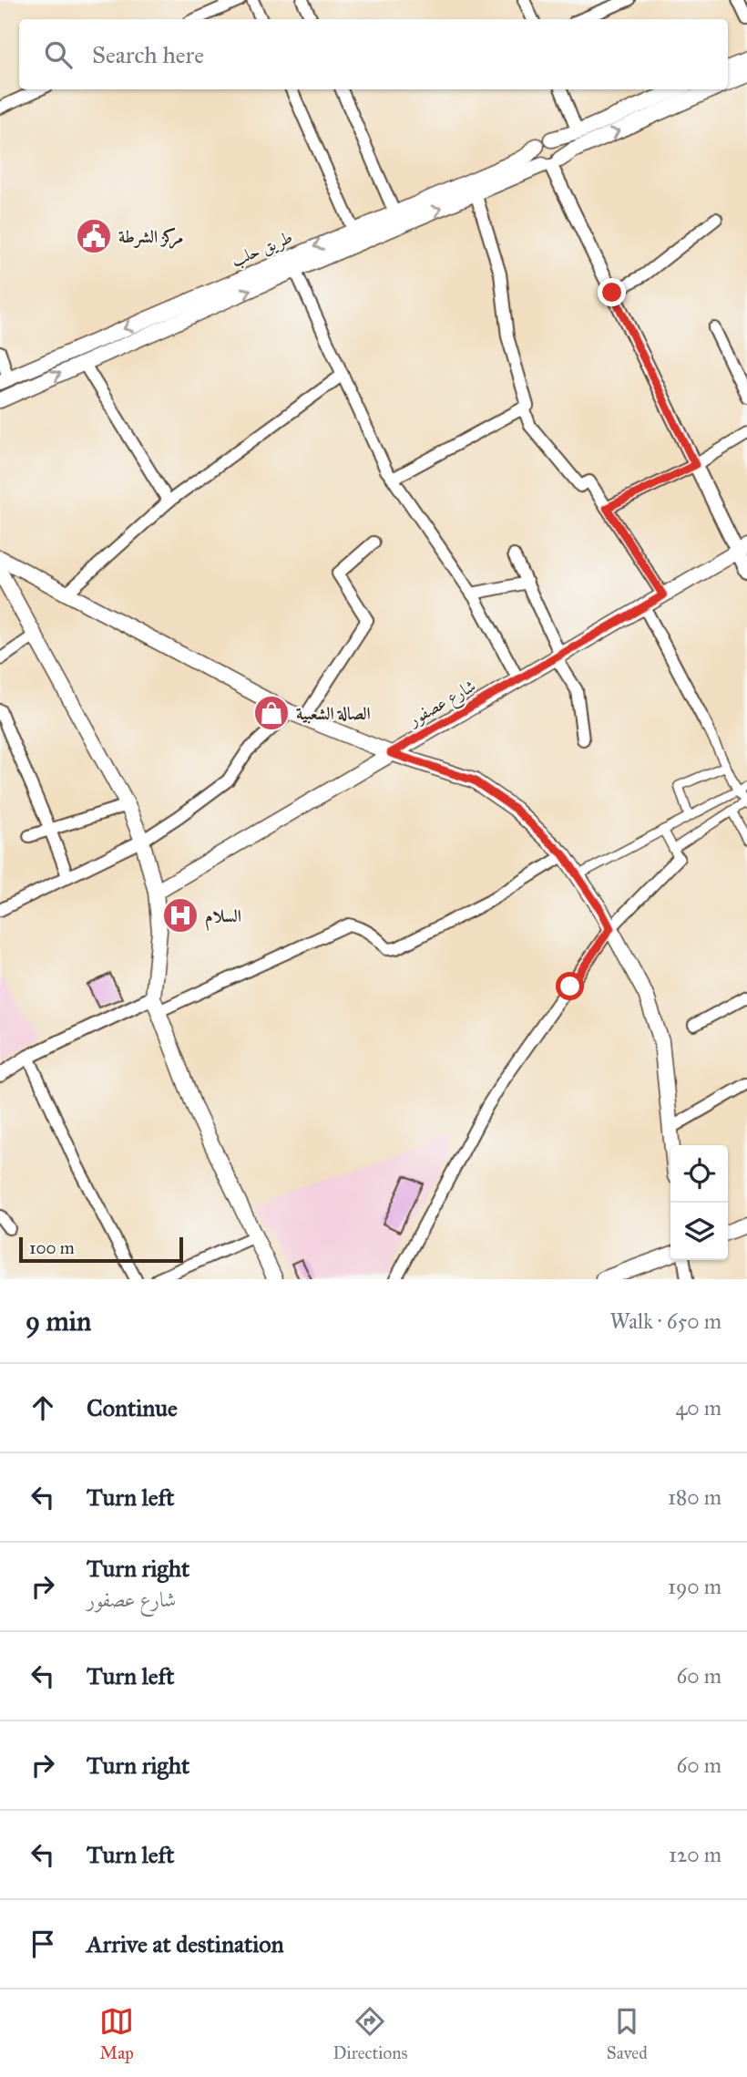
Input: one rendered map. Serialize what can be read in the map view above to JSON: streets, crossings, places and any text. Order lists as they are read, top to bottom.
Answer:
{
  "streets": {
    "main road": ["طريق حلب", "شارع عصفور"]
  },
  "places": {
    "public building": ["مركز الشرطة"],
    "shop": ["الصالة الشعبية"],
    "hospital": ["السلام"]
  },
  "scale_bar": "100 m",
  "page": {
    "search": "Search here",
    "scale": "100 m",
    "heading": ["9 min", "Walk · 650 m"],
    "list": [
      ["Continue", "40 m"],
      ["Turn left", "180 m"],
      ["Turn right", "شارع عصفور", "190 m"],
      ["Turn left", "60 m"],
      ["Turn right", "60 m"],
      ["Turn left", "120 m"],
      "Arrive at destination"
    ],
    "nav": ["Map", "Directions", "Saved"]
  }
}
